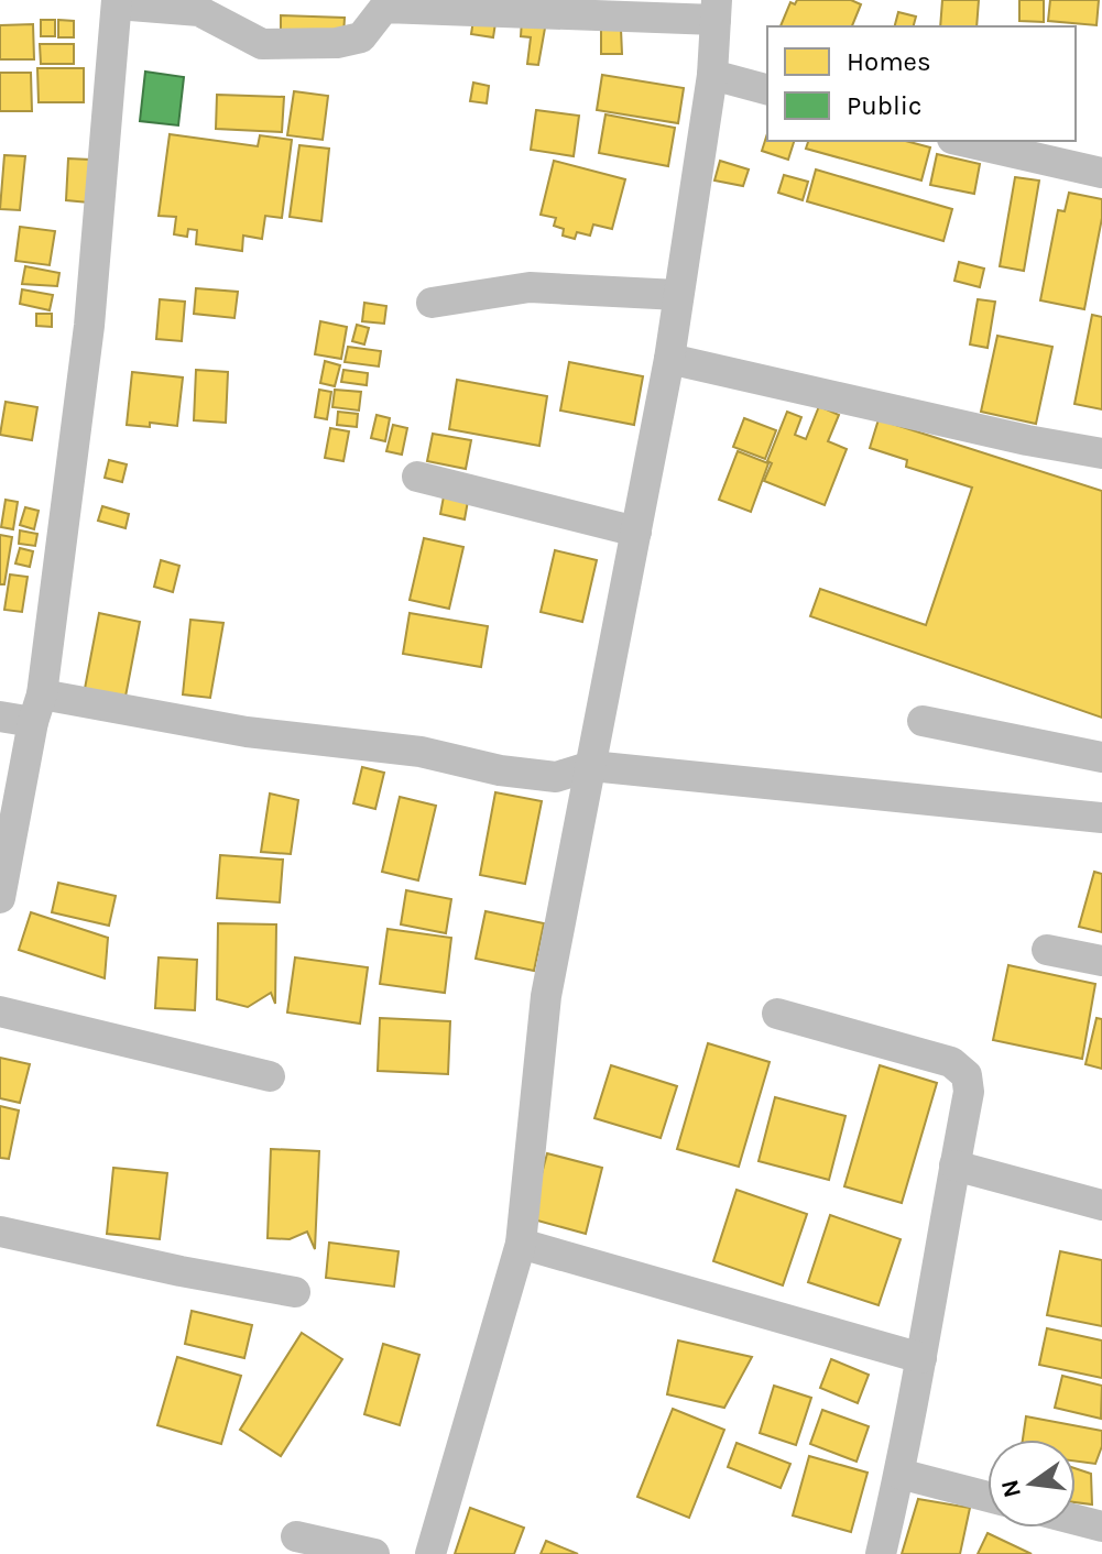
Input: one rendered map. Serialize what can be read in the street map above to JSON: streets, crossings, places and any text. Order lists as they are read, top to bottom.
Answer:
{
  "legend": ["Homes", "Public"],
  "north": "left"
}
